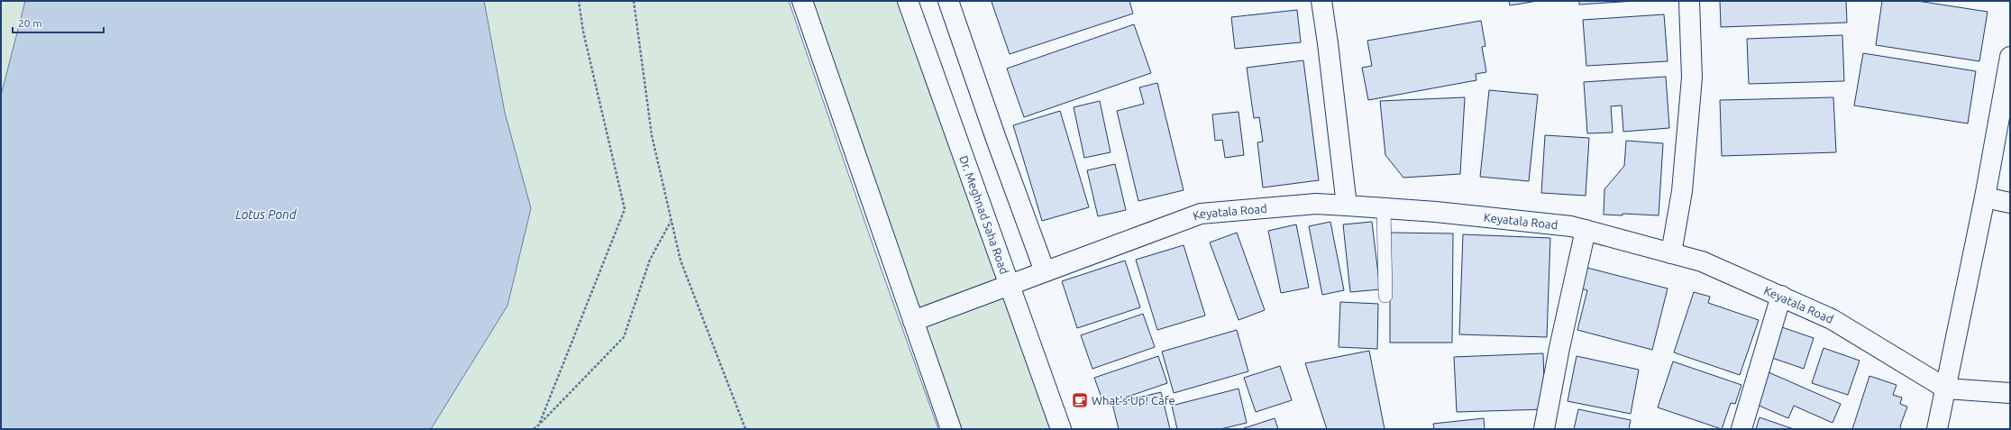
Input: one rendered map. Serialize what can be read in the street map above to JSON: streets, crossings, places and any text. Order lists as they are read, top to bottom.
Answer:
{
  "streets": {
    "street": ["Keyatala Road", "Dr. Meghnad Saha Road"]
  },
  "crossings": [
    ["Keyatala Road", "Dr. Meghnad Saha Road"]
  ],
  "water": ["Lotus Pond"],
  "places": {
    "cafe": ["What's Up! Cafe"]
  },
  "scale_bar": "20 m"
}
